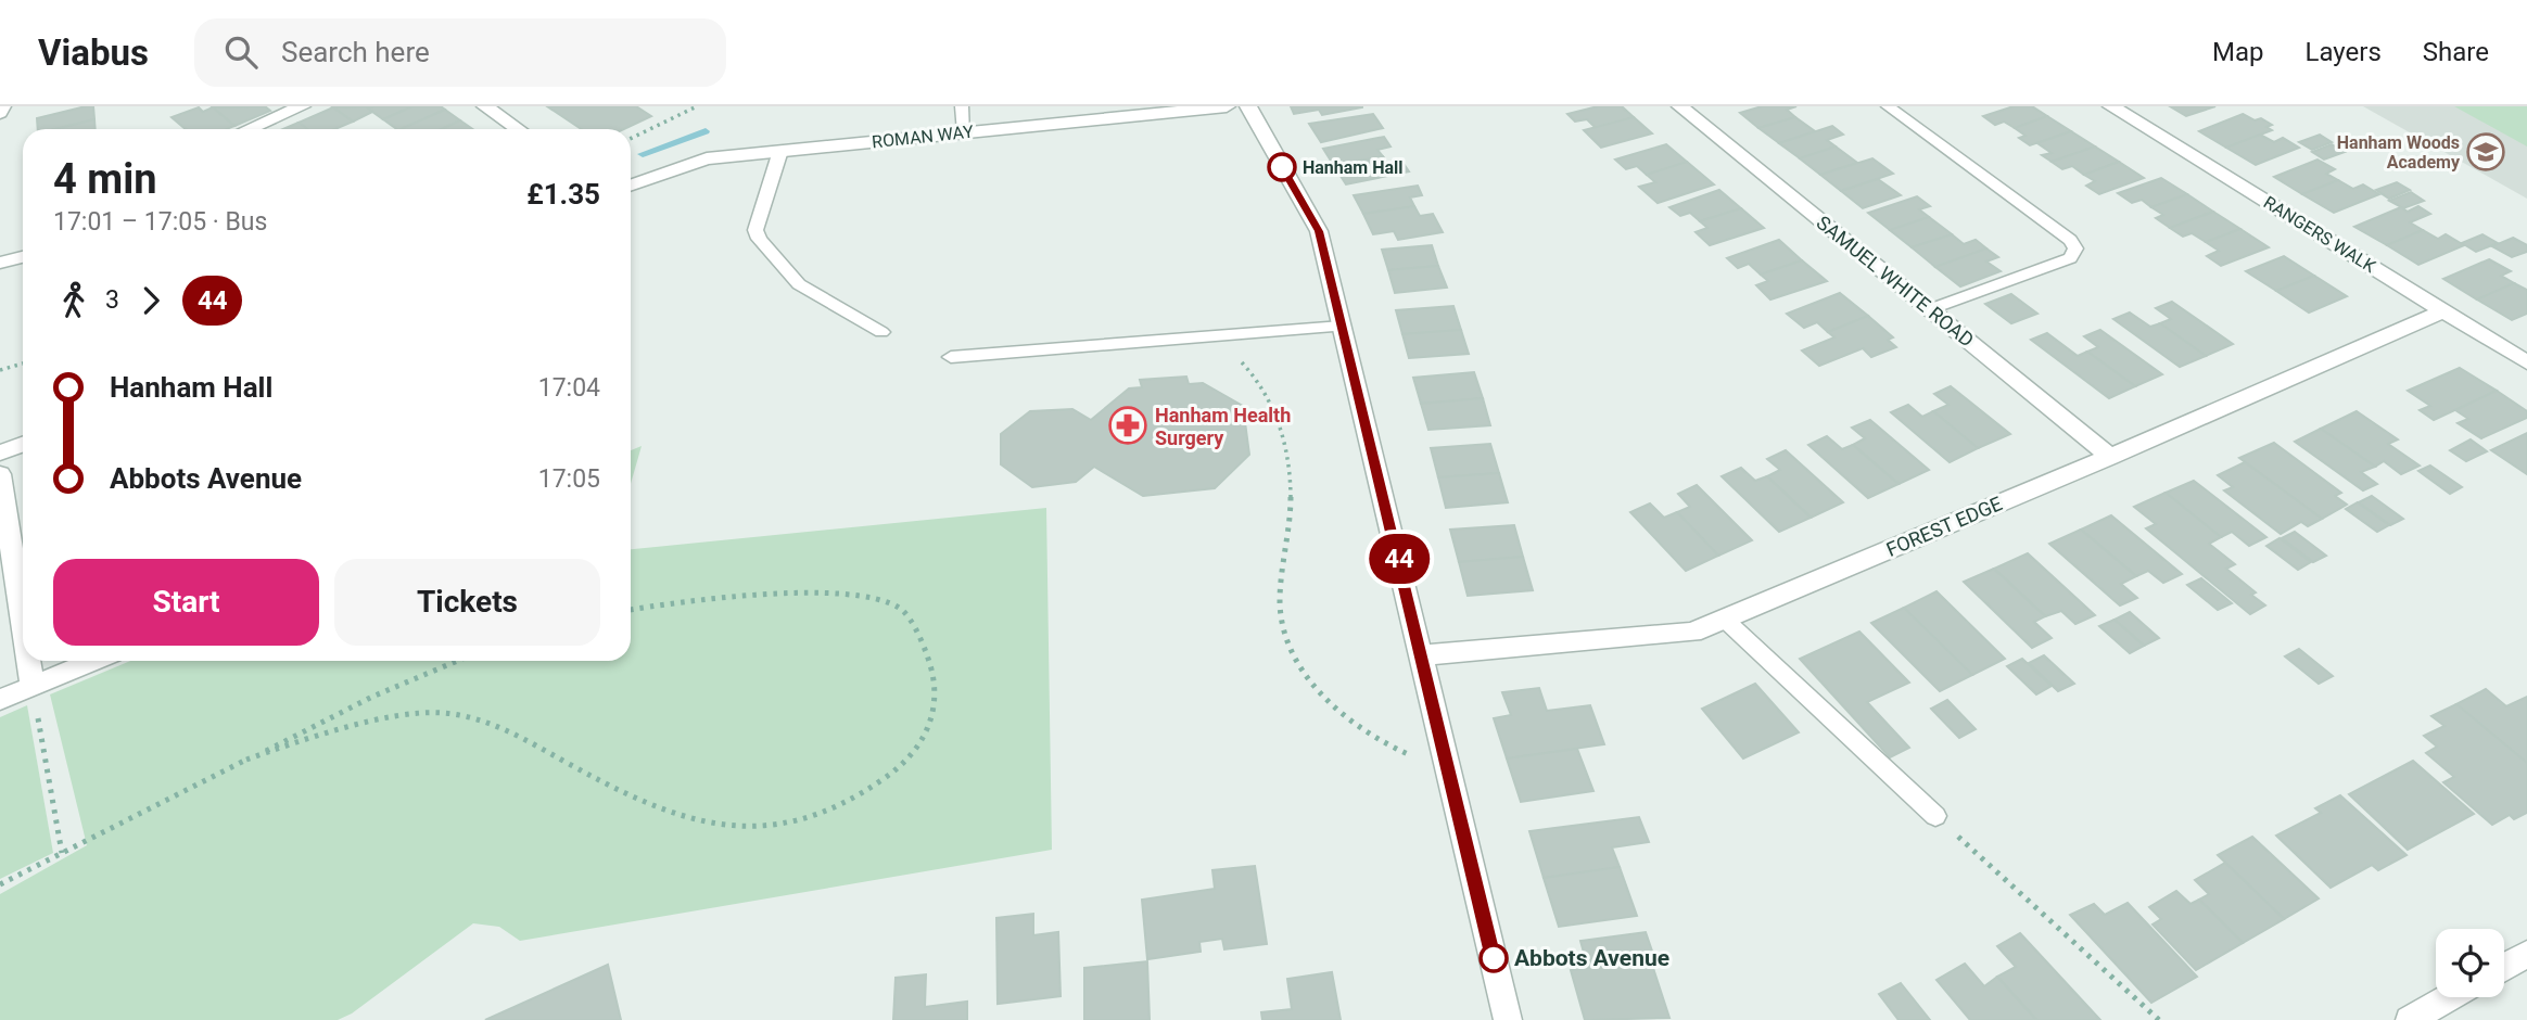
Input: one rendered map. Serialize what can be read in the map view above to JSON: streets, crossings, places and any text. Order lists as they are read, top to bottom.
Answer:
{
  "streets": {
    "street": [
      "ROMAN WAY",
      "RANGERS WALK",
      "SAMUEL WHITE ROAD",
      "FOREST EDGE"
    ]
  },
  "crossings": [
    ["RANGERS WALK", "FOREST EDGE"],
    ["SAMUEL WHITE ROAD", "FOREST EDGE"]
  ],
  "places": {
    "school or university": ["Hanham Woods Academy"],
    "other": ["Hanham Hall", "Abbots Avenue"],
    "pharmacy": ["Hanham Health Surgery"]
  },
  "lines": ["bus line 44"],
  "page": {
    "header": "Viabus",
    "search": "Search here",
    "nav": ["Map", "Layers", "Share"],
    "on_map": "44",
    "heading": ["4 min", "17:01 – 17:05 · Bus", "£1.35"],
    "legs": ["3", "44"],
    "list": [
      {
        "name": "Hanham Hall",
        "value": "17:04"
      },
      {
        "name": "Abbots Avenue",
        "value": "17:05"
      }
    ],
    "buttons": ["Start", "Tickets"]
  }
}
